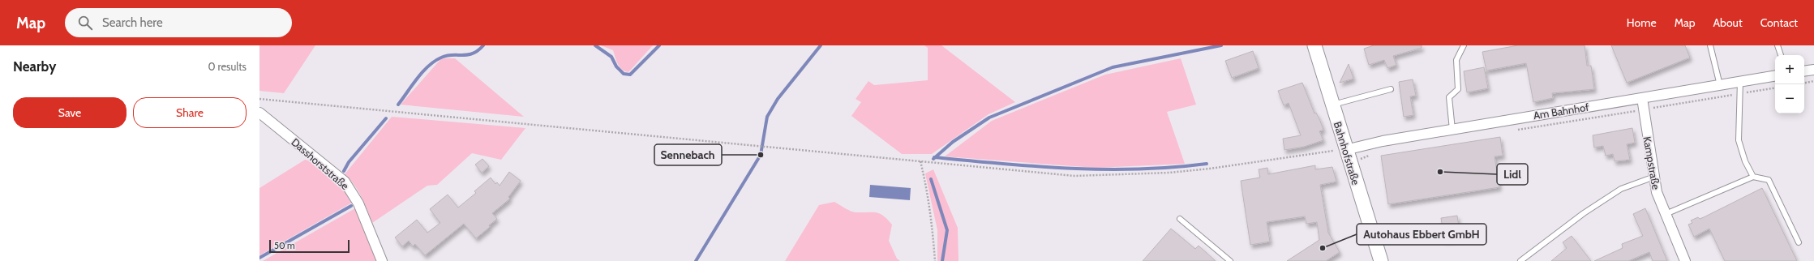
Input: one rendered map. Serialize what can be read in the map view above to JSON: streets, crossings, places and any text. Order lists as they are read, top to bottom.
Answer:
{
  "streets": {
    "main road": ["Bahnhofstraße"],
    "street": ["Am Bahnhof", "Kampstraße", "Dasshorststraße"]
  },
  "crossings": [
    ["Am Bahnhof", "Bahnhofstraße"],
    ["Am Bahnhof", "Kampstraße"]
  ],
  "places": ["Sennebach", "Lidl", "Autohaus Ebbert GmbH"],
  "scale_bar": "50 m",
  "page": {
    "header": "Map",
    "search": "Search here",
    "nav": [
      "Home",
      "Map",
      "About",
      "Contact"
    ],
    "heading": ["Nearby", "0 results"],
    "map_buttons": ["+", "−"],
    "buttons": ["Save", "Share"],
    "scale": "50 m"
  }
}
